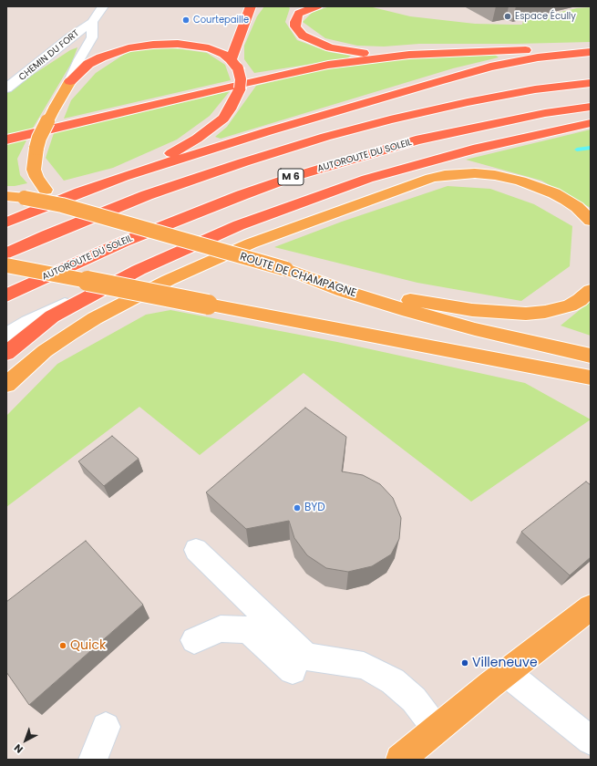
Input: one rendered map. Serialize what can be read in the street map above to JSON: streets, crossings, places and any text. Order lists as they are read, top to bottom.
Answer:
{
  "streets": {
    "highway": ["AUTOROUTE DU SOLEIL", "M 6"],
    "main road": ["ROUTE DE CHAMPAGNE"],
    "street": ["CHEMIN DU FORT"]
  },
  "places": [
    "Espace Écully",
    "Courtepaille",
    "BYD",
    "Quick",
    "Villeneuve"
  ],
  "north": "bottom left"
}
